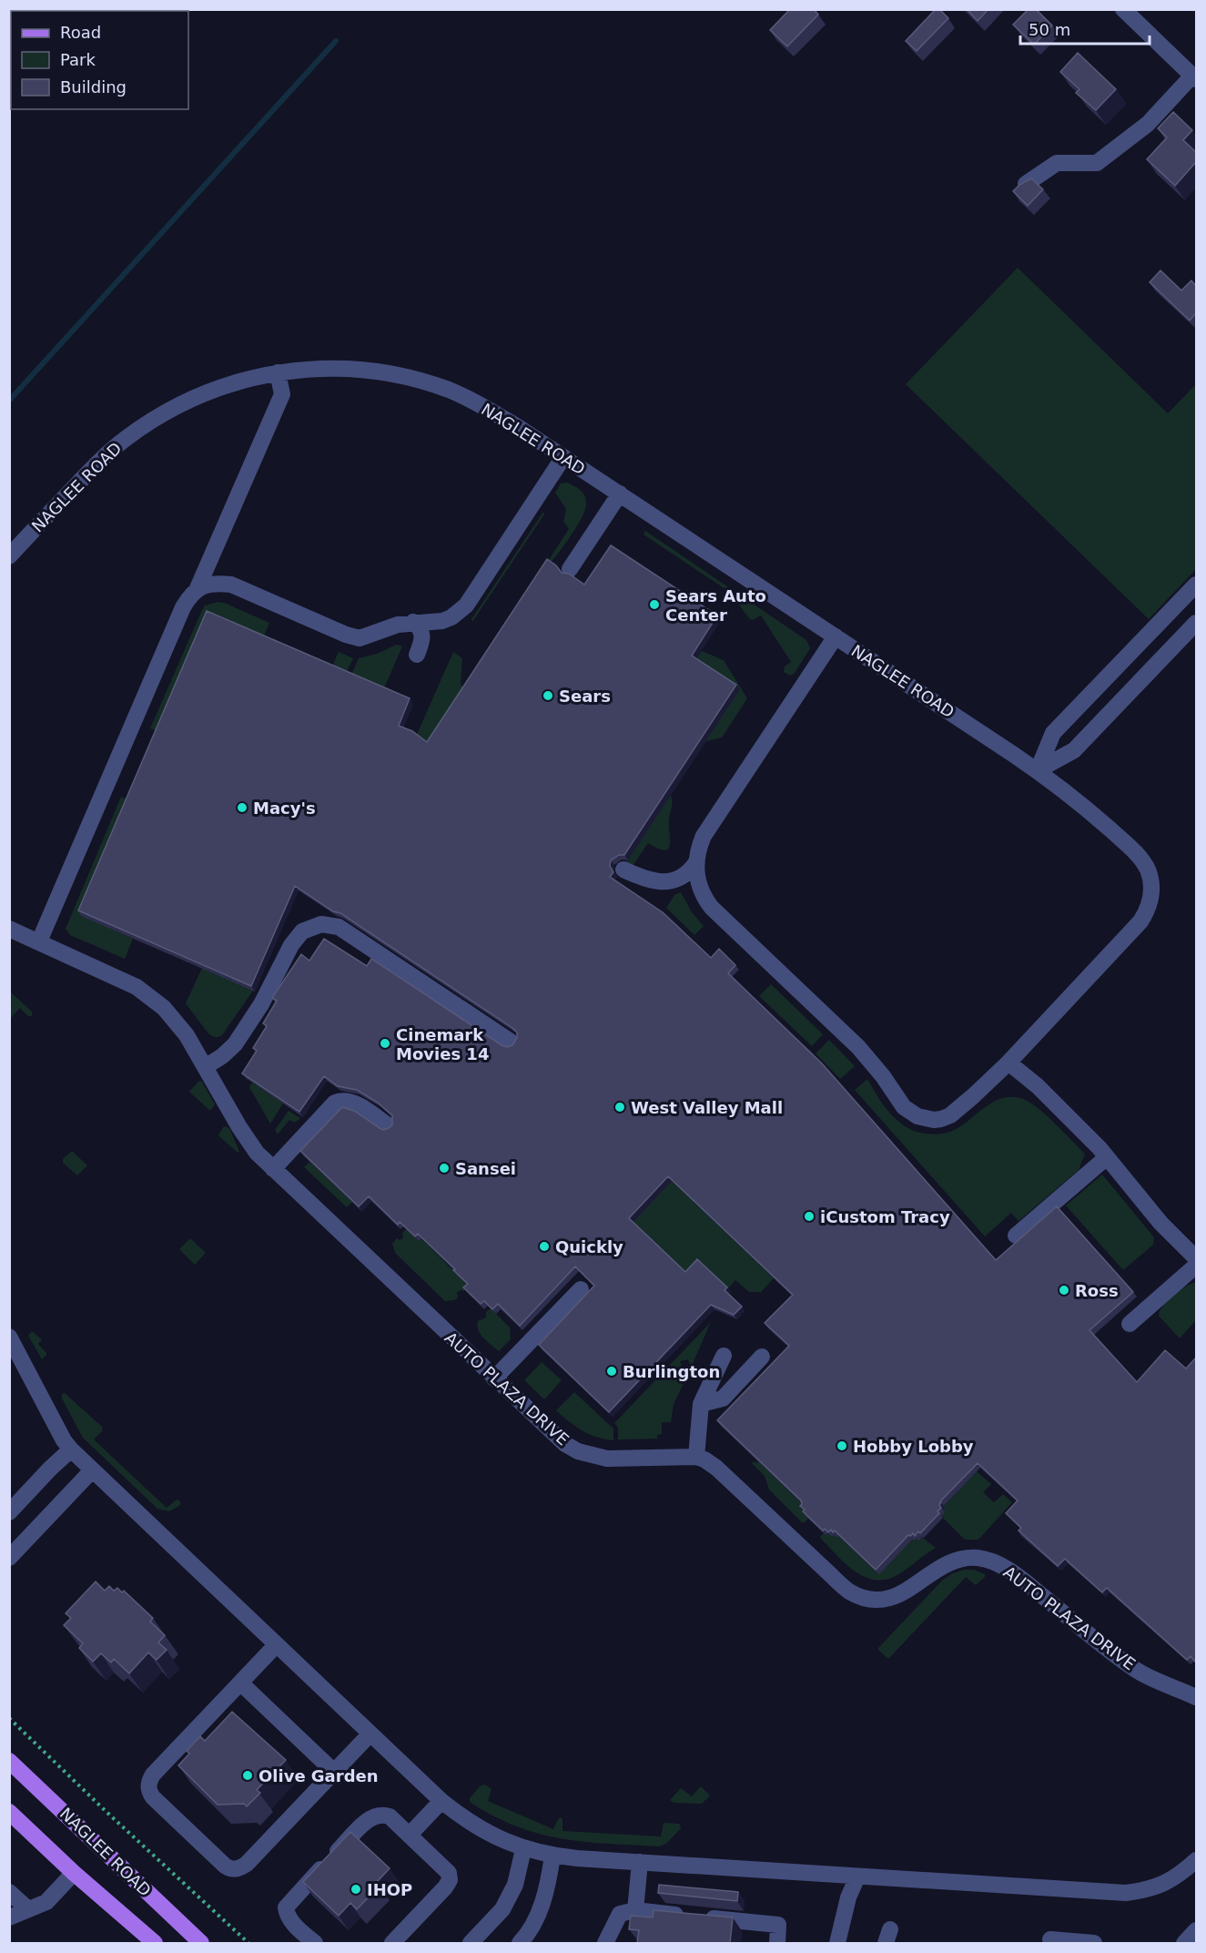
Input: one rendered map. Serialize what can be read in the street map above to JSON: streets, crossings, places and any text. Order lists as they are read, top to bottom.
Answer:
{
  "streets": {
    "main road": ["NAGLEE ROAD"],
    "street": ["AUTO PLAZA DRIVE"]
  },
  "places": [
    "Sears Auto Center",
    "Sears",
    "Macy's",
    "Cinemark Movies 14",
    "West Valley Mall",
    "Sansei",
    "iCustom Tracy",
    "Quickly",
    "Ross",
    "Burlington",
    "Hobby Lobby",
    "Olive Garden",
    "IHOP"
  ],
  "legend": ["Road", "Park", "Building"],
  "scale_bar": "50 m"
}
